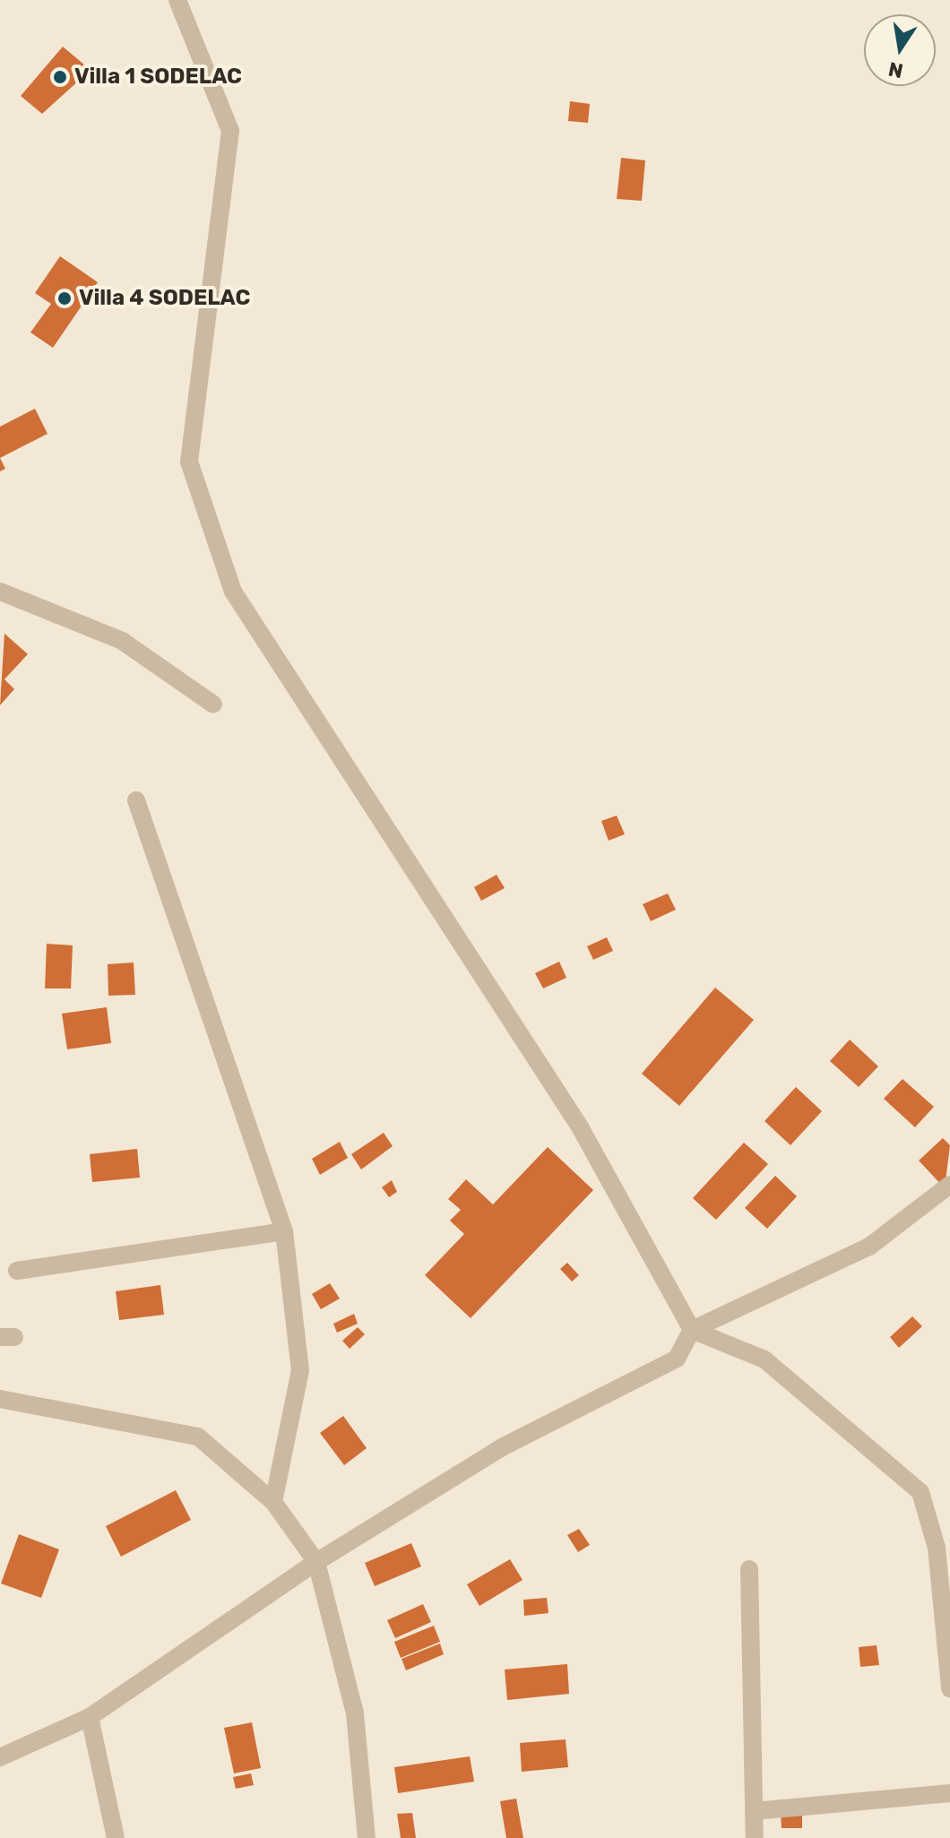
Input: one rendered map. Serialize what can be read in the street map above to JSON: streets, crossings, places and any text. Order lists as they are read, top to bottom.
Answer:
{
  "places": ["Villa 1 SODELAC", "Villa 4 SODELAC"],
  "north": "bottom"
}
